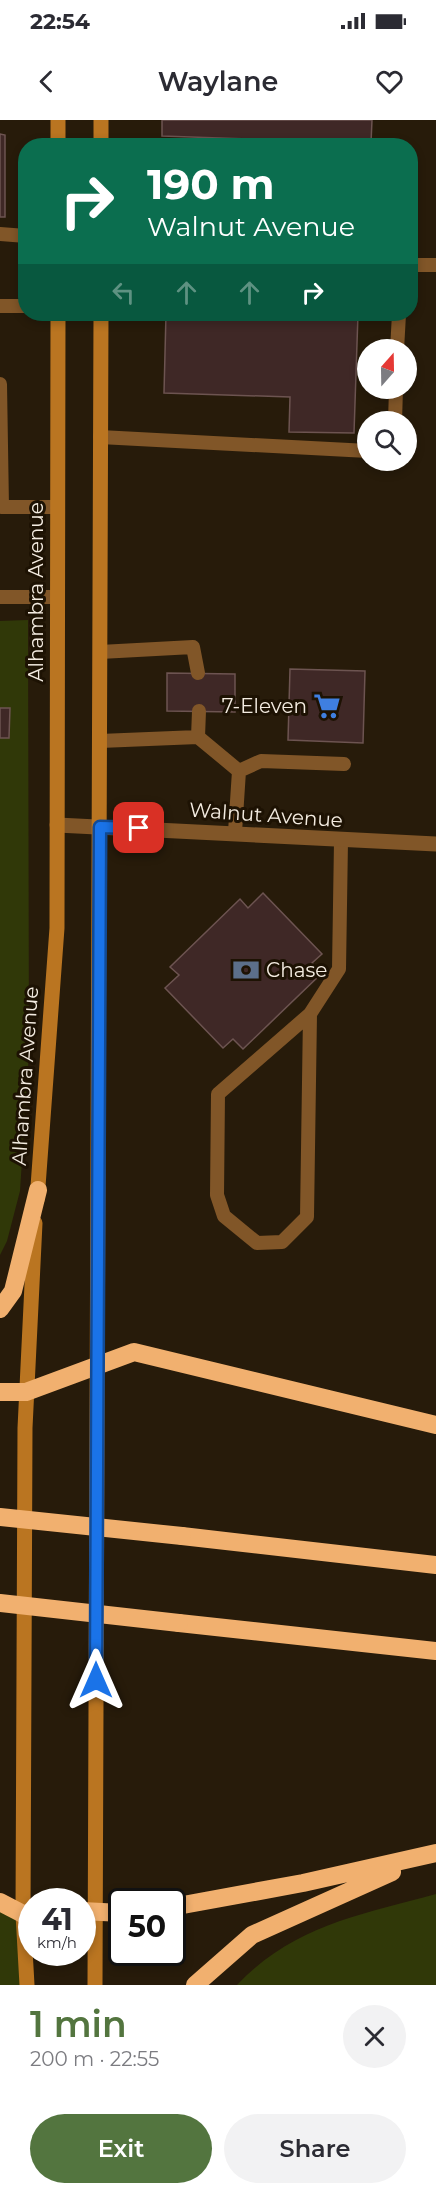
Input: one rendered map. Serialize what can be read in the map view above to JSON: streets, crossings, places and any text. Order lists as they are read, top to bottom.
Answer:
{
  "streets": {
    "main road": ["Alhambra Avenue"],
    "street": ["Walnut Avenue"]
  },
  "crossings": [
    ["Alhambra Avenue", "Walnut Avenue"]
  ],
  "places": {
    "supermarket": ["7-Eleven"],
    "bank": ["Chase"]
  },
  "north": "top",
  "page": {
    "status": "22:54",
    "header": "Waylane",
    "turn": ["190 m", "Walnut Avenue"],
    "speed": "41 km/h",
    "limit": "50",
    "heading": ["1 min", "200 m · 22:55"],
    "buttons": ["Exit", "Share"]
  }
}
